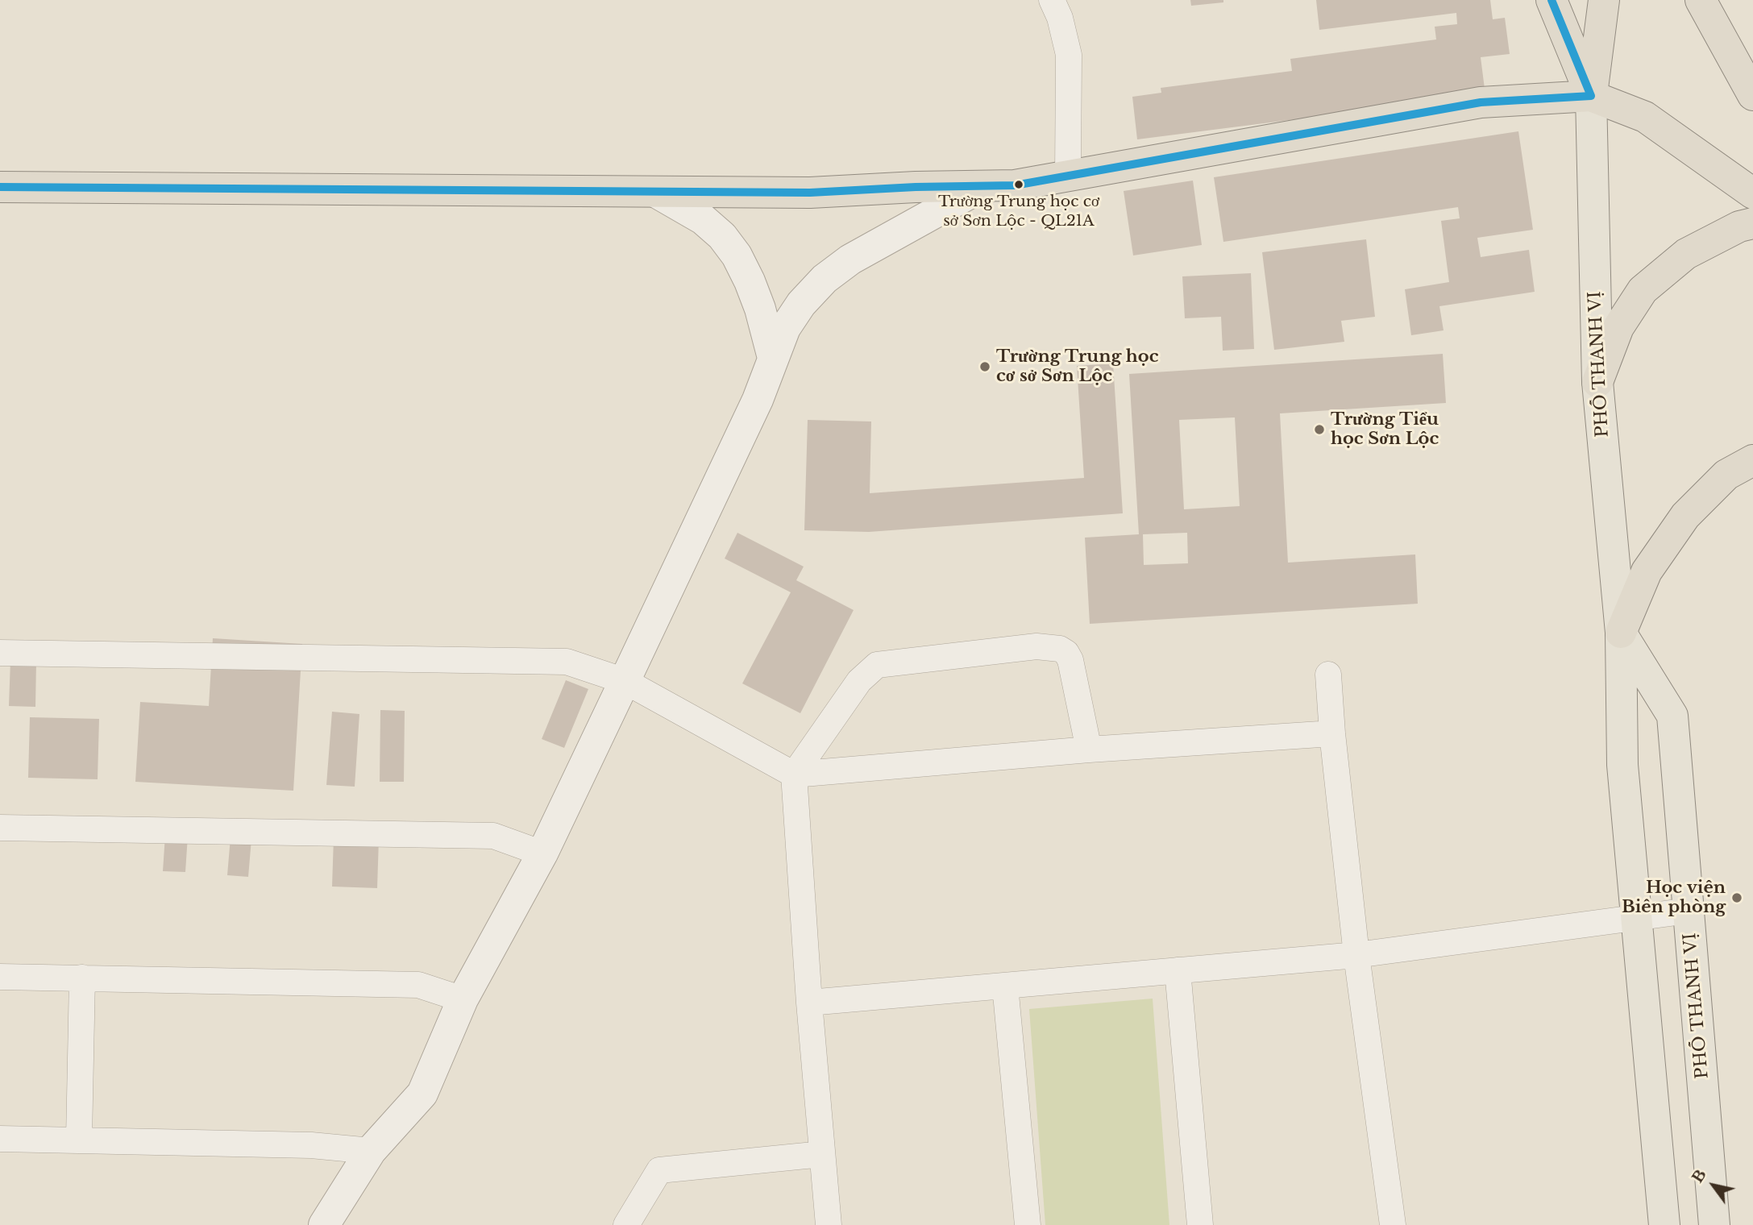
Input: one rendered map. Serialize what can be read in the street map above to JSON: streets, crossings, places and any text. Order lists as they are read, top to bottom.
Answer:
{
  "streets": {
    "main road": ["PHỐ THANH VỊ"]
  },
  "places": [
    "Trường Trung học cơ sở Sơn Lộc - QL21A",
    "Trường Trung học cơ sở Sơn Lộc",
    "Trường Tiểu học Sơn Lộc",
    "Học viện Biên phòng"
  ],
  "north": "top left"
}
